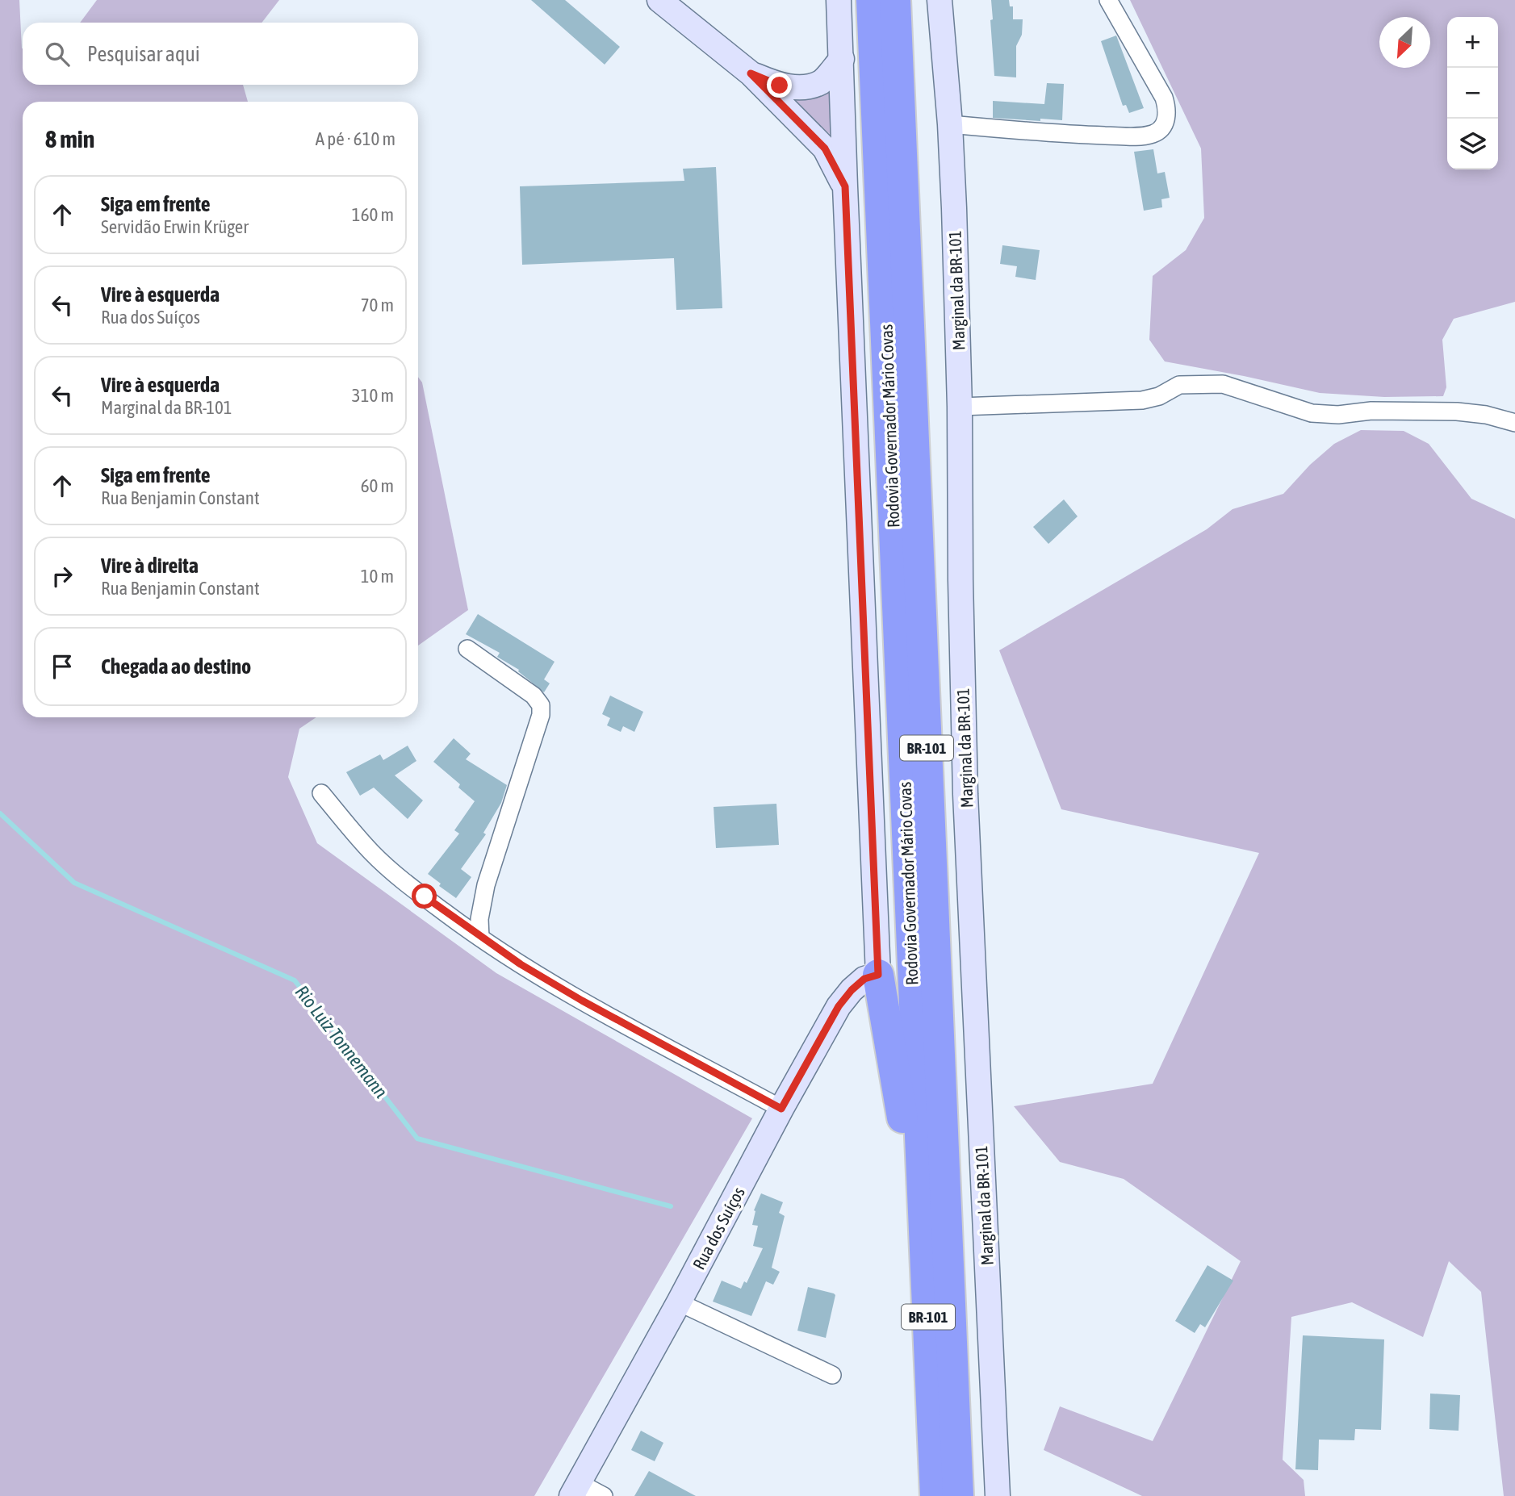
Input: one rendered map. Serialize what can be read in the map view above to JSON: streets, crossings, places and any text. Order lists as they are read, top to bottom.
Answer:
{
  "streets": {
    "highway": ["Rodovia Governador Mário Covas", "BR-101"],
    "main road": ["Marginal da BR-101", "Rua dos Suíços"]
  },
  "water": ["Rio Luiz Tonnemann"],
  "north": "bottom left",
  "page": {
    "map_buttons": ["+", "−"],
    "search": "Pesquisar aqui",
    "heading": ["8 min", "A pé · 610 m"],
    "list": [
      ["Siga em frente", "Servidão Erwin Krüger", "160 m"],
      ["Vire à esquerda", "Rua dos Suíços", "70 m"],
      ["Vire à esquerda", "Marginal da BR-101", "310 m"],
      ["Siga em frente", "Rua Benjamin Constant", "60 m"],
      ["Vire à direita", "Rua Benjamin Constant", "10 m"],
      "Chegada ao destino"
    ]
  }
}
